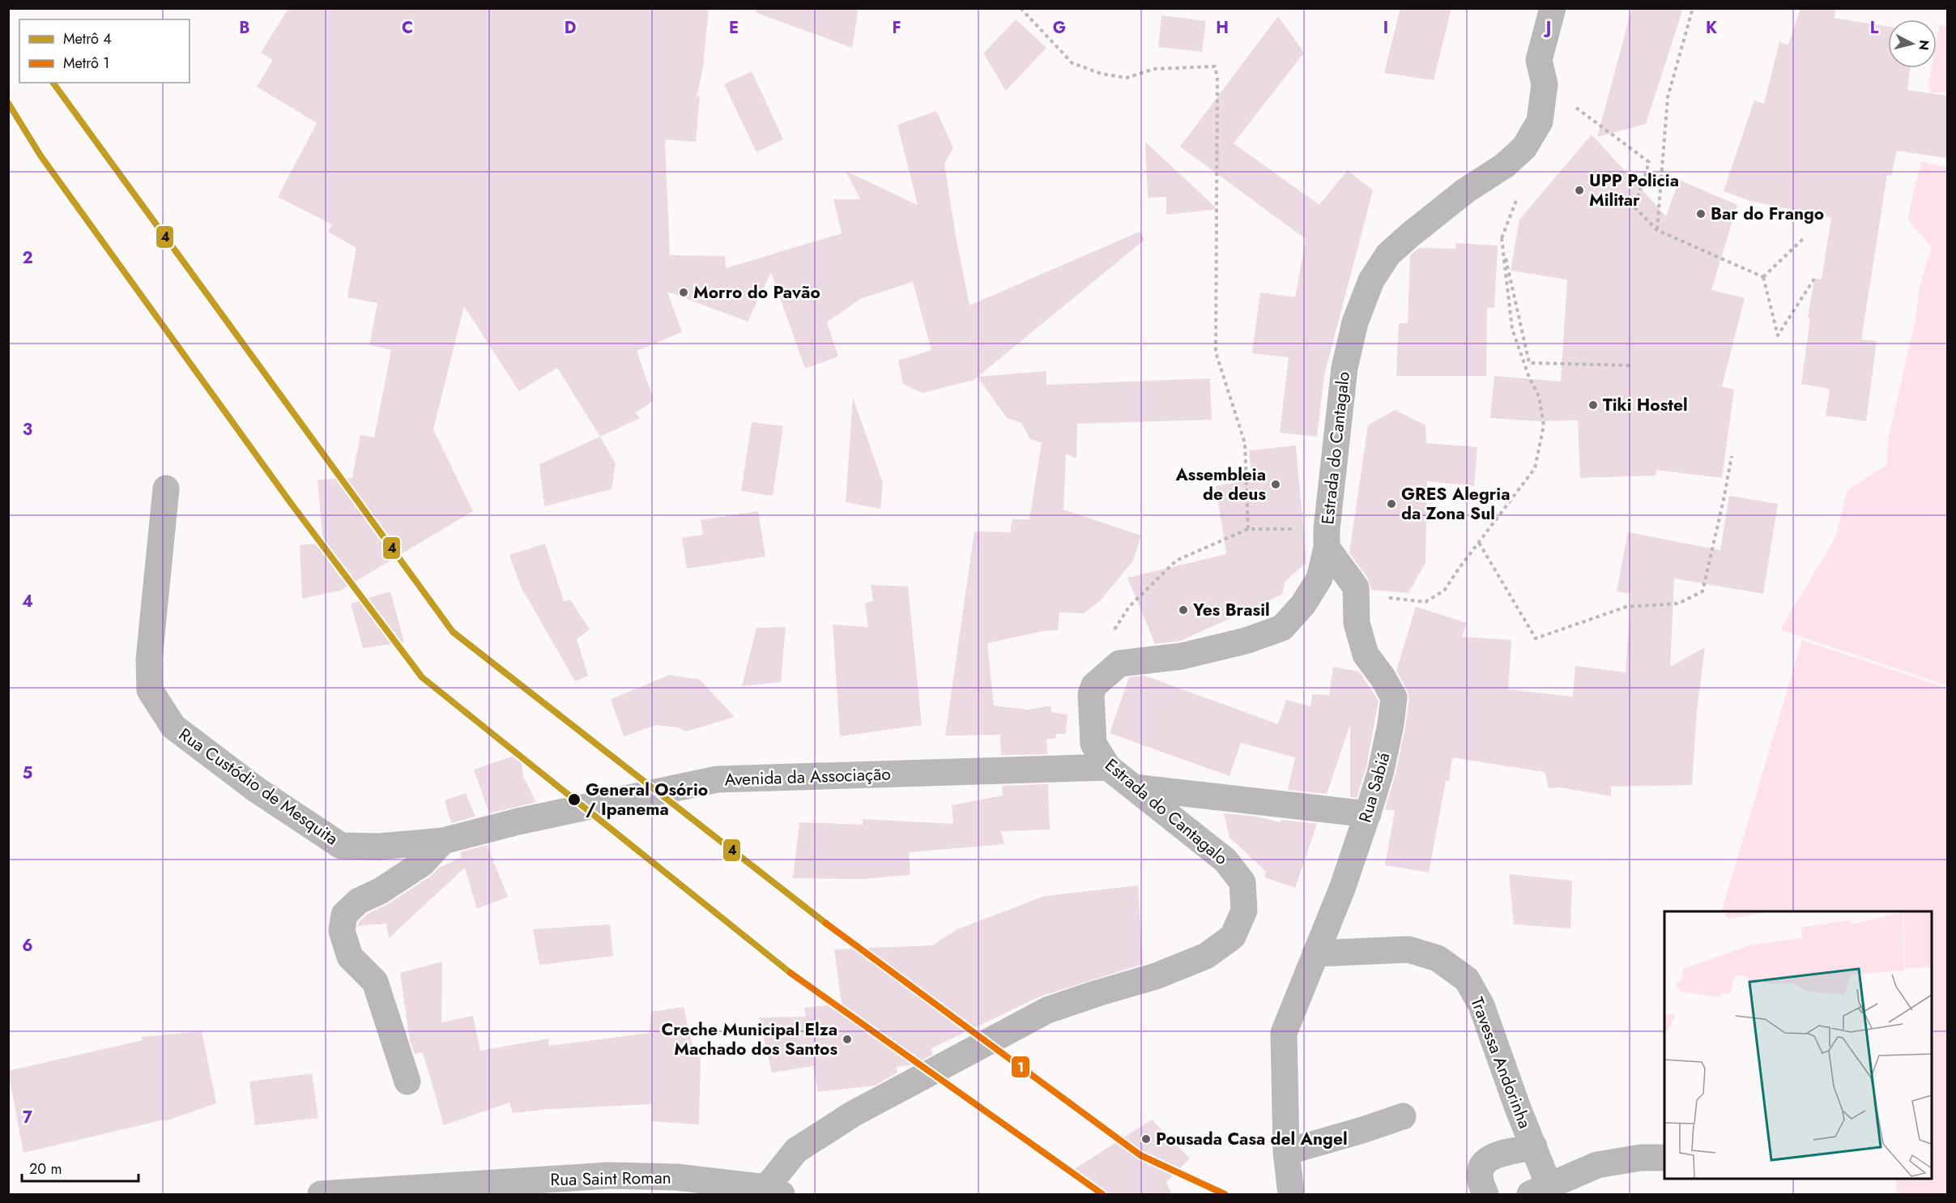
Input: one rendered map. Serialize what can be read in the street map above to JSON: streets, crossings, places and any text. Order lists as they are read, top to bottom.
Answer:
{
  "streets": {
    "street": [
      "Estrada do Cantagalo",
      "Avenida da Associação",
      "Rua Custódio de Mesquita",
      "Rua Sabiá",
      "Travessa Andorinha",
      "Rua Saint Roman"
    ]
  },
  "crossings": [
    ["Estrada do Cantagalo", "Avenida da Associação"],
    ["Estrada do Cantagalo", "Rua Sabiá"],
    ["Estrada do Cantagalo", "Rua Saint Roman"],
    ["Avenida da Associação", "Rua Custódio de Mesquita"],
    ["Rua Sabiá", "Travessa Andorinha"]
  ],
  "places": [
    "UPP Policia Militar",
    "Bar do Frango",
    "Morro do Pavão",
    "Tiki Hostel",
    "Assembleia de deus",
    "GRES Alegria da Zona Sul",
    "Yes Brasil",
    "General Osório / Ipanema",
    "Creche Municipal Elza Machado dos Santos",
    "Pousada Casa del Angel"
  ],
  "lines": ["metro line 4", "metro line 1"],
  "legend": ["Metrô 4", "Metrô 1"],
  "scale_bar": "20 m",
  "north": "right",
  "grid": {
    "columns": [
      "B",
      "C",
      "D",
      "E",
      "F",
      "G",
      "H",
      "I",
      "J",
      "K",
      "L"
    ],
    "rows": [
      "2",
      "3",
      "4",
      "5",
      "6",
      "7"
    ]
  }
}
